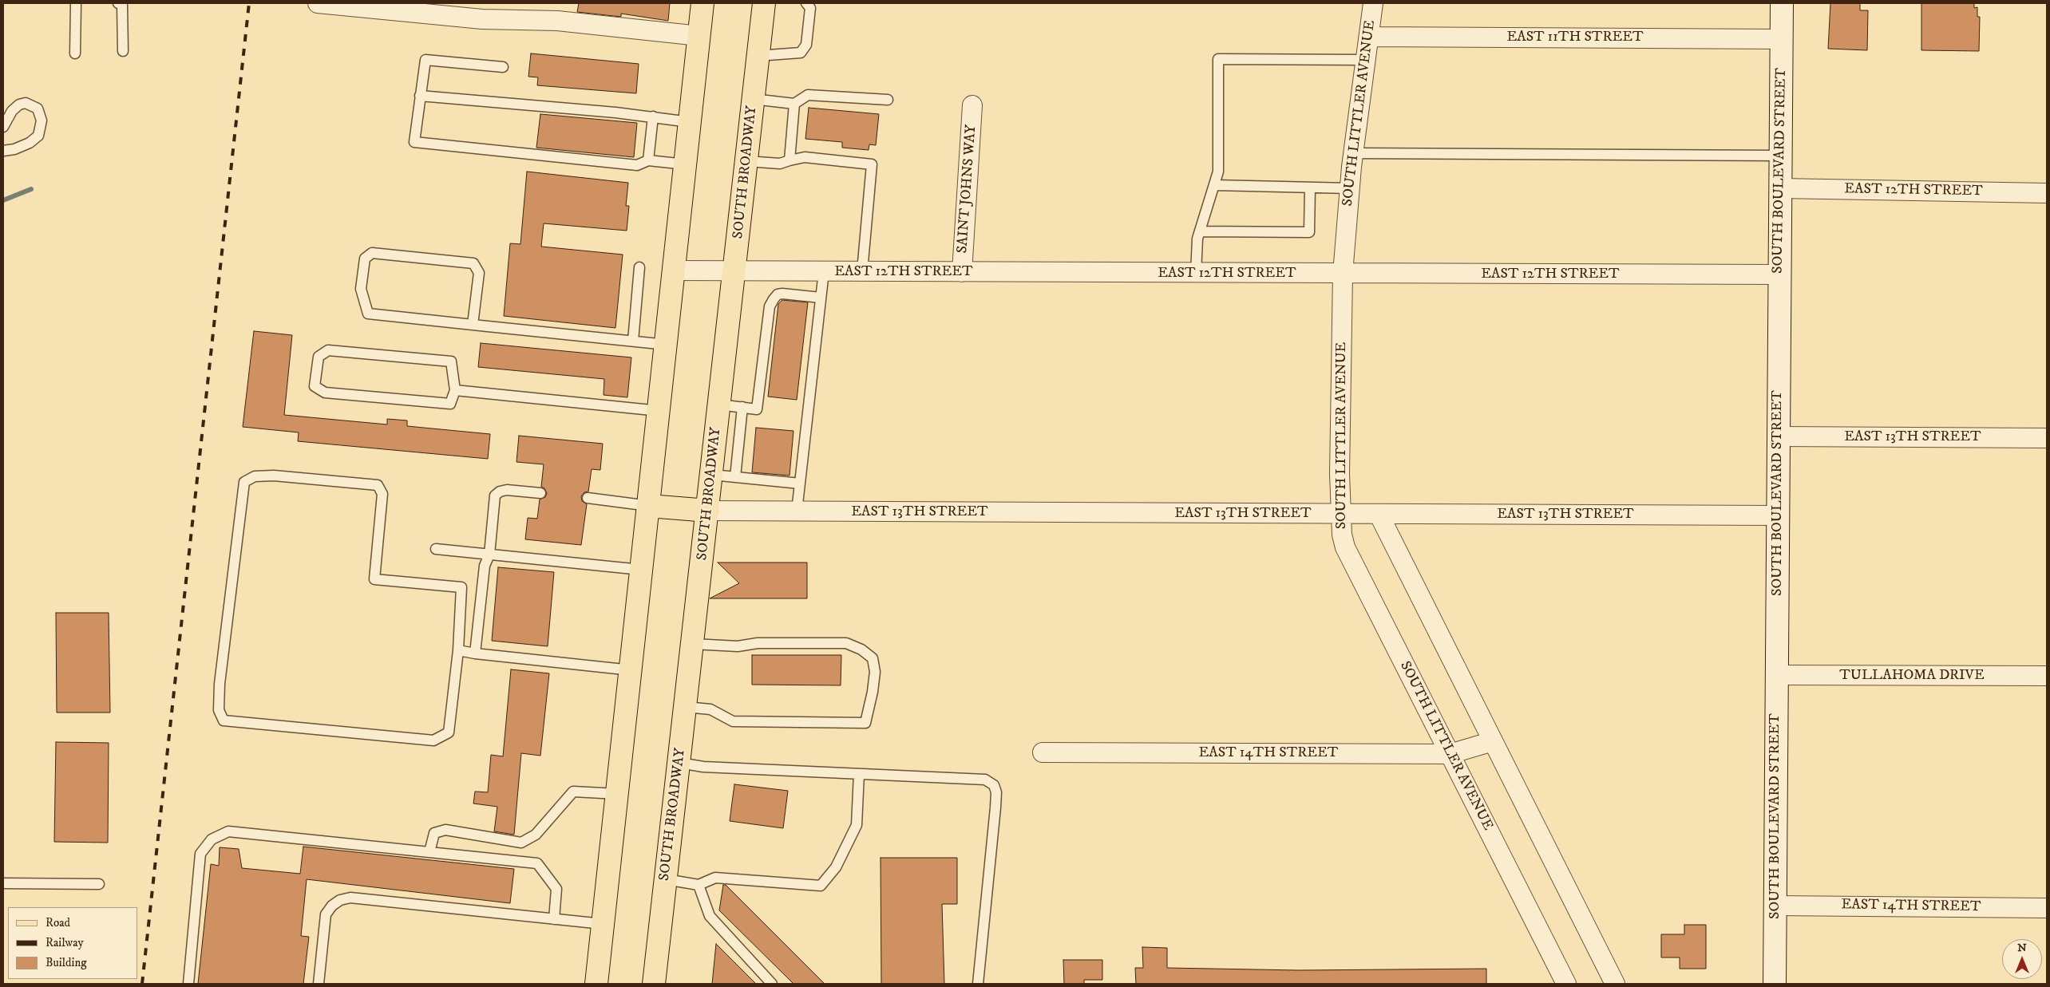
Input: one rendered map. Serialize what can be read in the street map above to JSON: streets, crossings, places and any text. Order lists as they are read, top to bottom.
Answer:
{
  "streets": {
    "main road": ["SOUTH BOULEVARD STREET", "SOUTH BROADWAY"],
    "street": [
      "EAST 11TH STREET",
      "SOUTH LITTLER AVENUE",
      "SAINT JOHNS WAY",
      "EAST 12TH STREET",
      "EAST 13TH STREET",
      "TULLAHOMA DRIVE",
      "EAST 14TH STREET"
    ]
  },
  "crossings": [
    ["EAST 11TH STREET", "SOUTH LITTLER AVENUE"],
    ["EAST 11TH STREET", "SOUTH BOULEVARD STREET"],
    ["SOUTH LITTLER AVENUE", "EAST 12TH STREET"],
    ["SOUTH LITTLER AVENUE", "EAST 13TH STREET"],
    ["SOUTH LITTLER AVENUE", "EAST 14TH STREET"],
    ["SOUTH BOULEVARD STREET", "EAST 12TH STREET"],
    ["SOUTH BOULEVARD STREET", "EAST 13TH STREET"],
    ["SOUTH BOULEVARD STREET", "TULLAHOMA DRIVE"],
    ["SOUTH BOULEVARD STREET", "EAST 14TH STREET"],
    ["SOUTH BROADWAY", "EAST 12TH STREET"],
    ["SOUTH BROADWAY", "EAST 13TH STREET"],
    ["SAINT JOHNS WAY", "EAST 12TH STREET"]
  ],
  "legend": ["Road", "Railway", "Building"],
  "north": "top"
}
